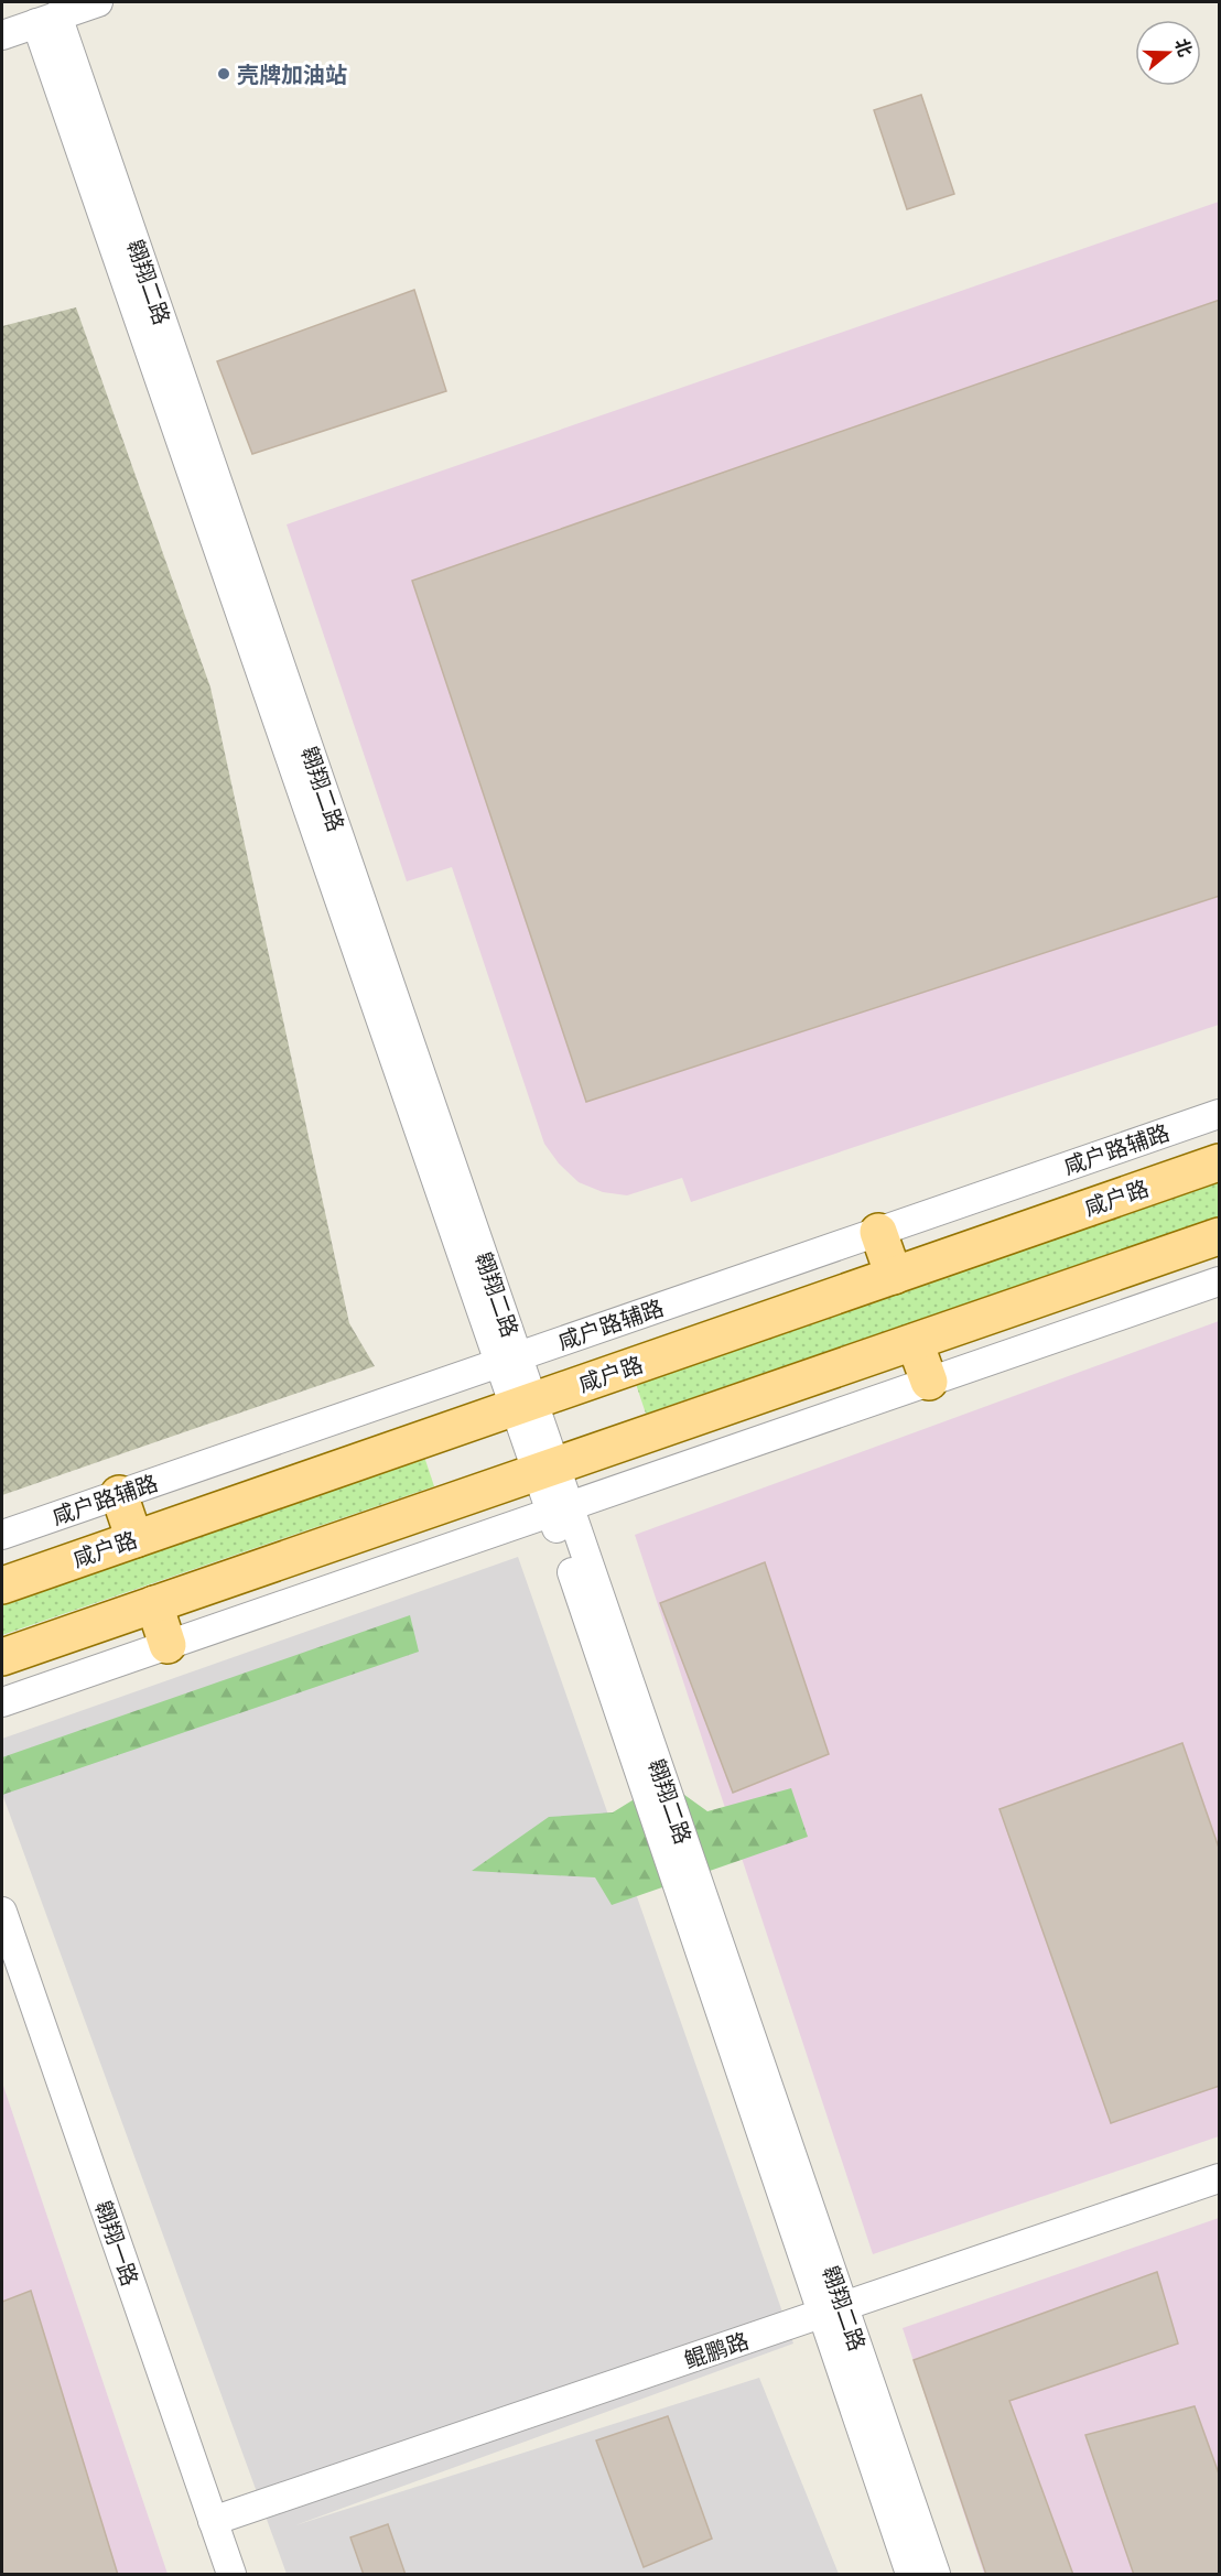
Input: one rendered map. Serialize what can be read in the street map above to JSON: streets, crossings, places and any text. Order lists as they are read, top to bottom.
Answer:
{
  "streets": {
    "main road": ["咸户路"],
    "street": [
      "翱翔二路",
      "咸户路辅路",
      "翱翔一路",
      "鲲鹏路"
    ]
  },
  "crossings": [
    ["翱翔二路", "咸户路辅路"],
    ["翱翔二路", "咸户路"],
    ["翱翔二路", "鲲鹏路"],
    ["翱翔一路", "鲲鹏路"]
  ],
  "places": ["壳牌加油站"],
  "north": "right"
}
